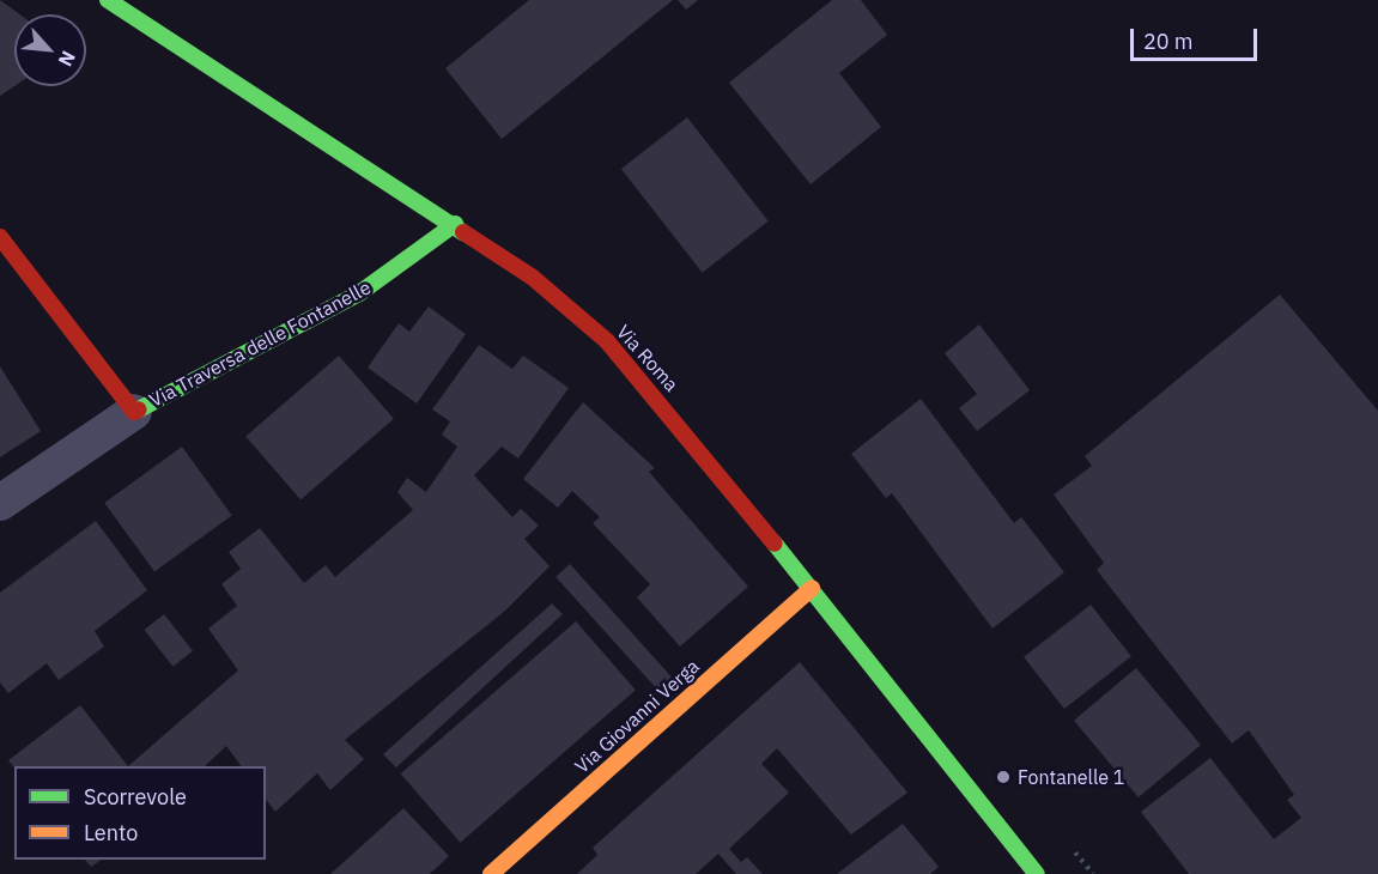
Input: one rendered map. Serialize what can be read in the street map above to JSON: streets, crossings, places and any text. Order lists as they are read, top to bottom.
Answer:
{
  "streets": {
    "main road": ["Via Traversa delle Fontanelle", "Via Roma", "Via Giovanni Verga"]
  },
  "crossings": [
    ["Via Traversa delle Fontanelle", "Via Roma"],
    ["Via Roma", "Via Giovanni Verga"]
  ],
  "places": ["Fontanelle 1"],
  "legend": ["Scorrevole", "Lento"],
  "scale_bar": "20 m",
  "north": "bottom right"
}
